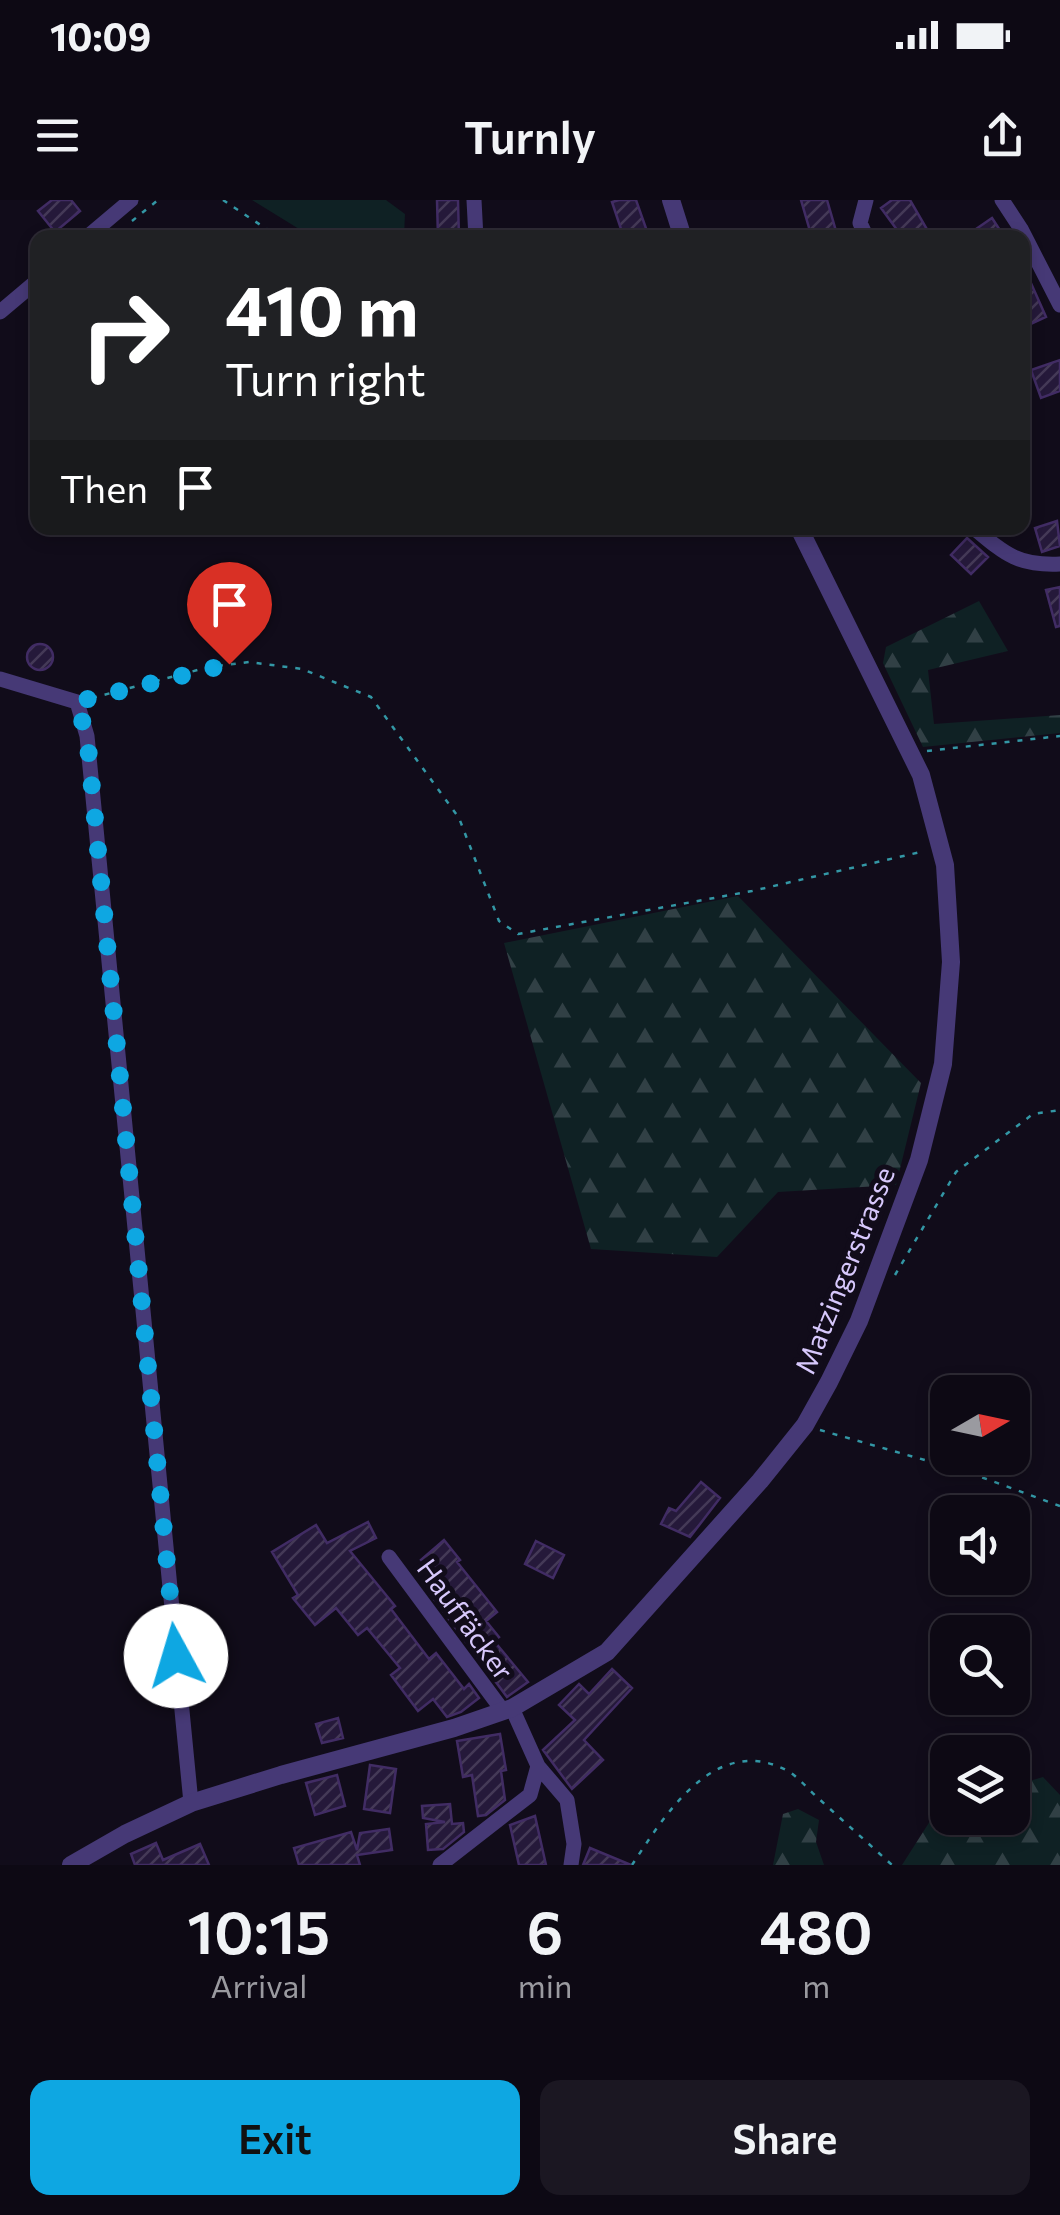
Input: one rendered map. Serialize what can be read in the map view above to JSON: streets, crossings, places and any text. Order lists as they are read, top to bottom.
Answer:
{
  "streets": {
    "street": ["Matzingerstrasse", "Hauffäcker"]
  },
  "crossings": [
    ["Matzingerstrasse", "Hauffäcker"]
  ],
  "north": "right",
  "page": {
    "status": "10:09",
    "header": "Turnly",
    "turn": ["410 m", "Turn right"],
    "then": "Then",
    "eta": [
      "10:15",
      "Arrival",
      "6",
      "min",
      "480",
      "m"
    ],
    "buttons": ["Exit", "Share"]
  }
}
